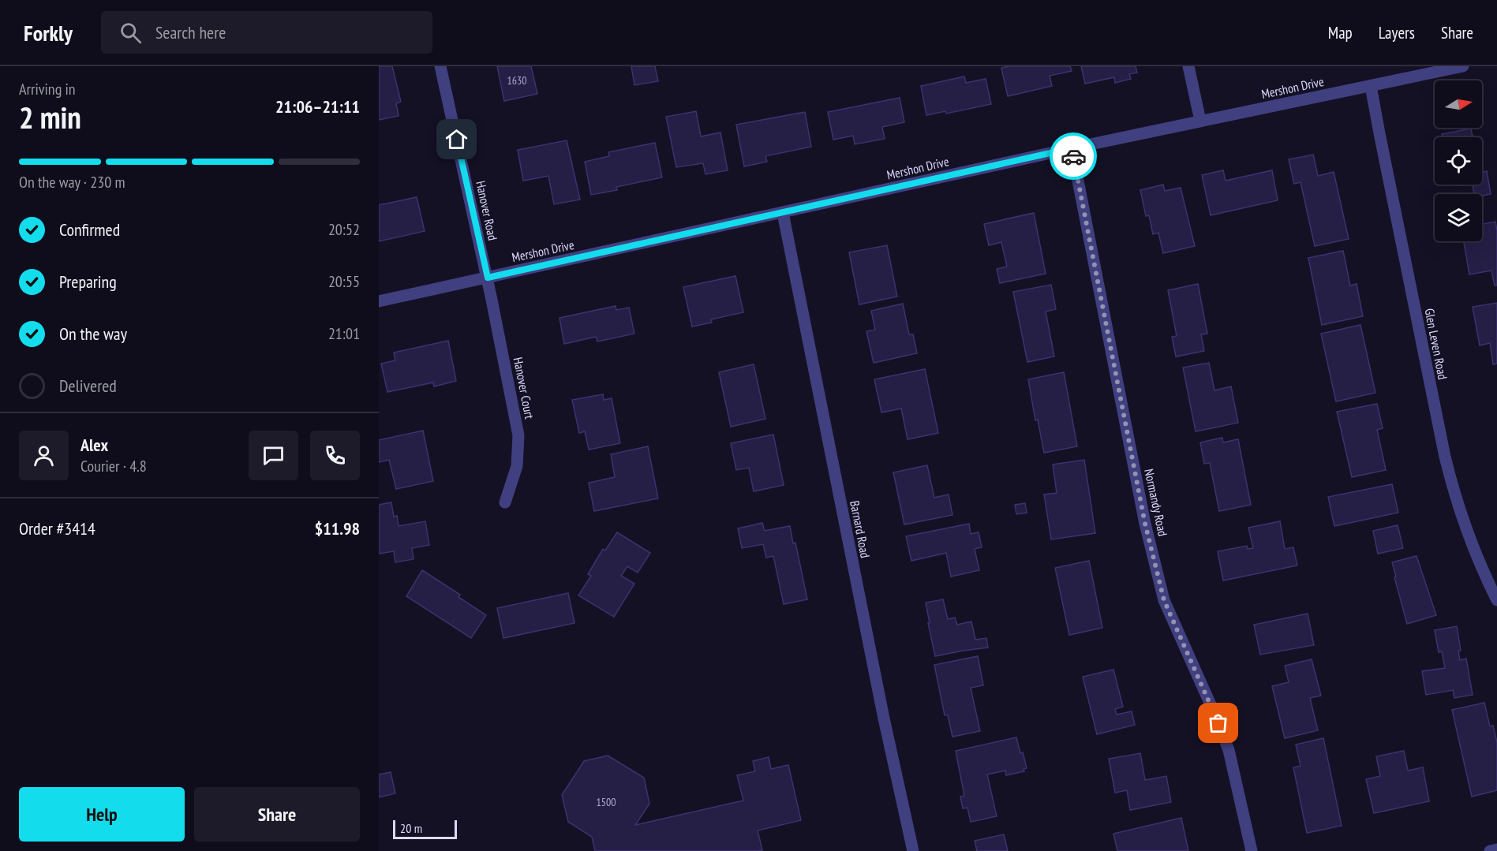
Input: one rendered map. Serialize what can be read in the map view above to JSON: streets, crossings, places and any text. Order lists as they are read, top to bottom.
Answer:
{
  "streets": {
    "street": [
      "Mershon Drive",
      "Hanover Road",
      "Glen Leven Road",
      "Hanover Court",
      "Normandy Road",
      "Barnard Road"
    ]
  },
  "crossings": [
    ["Mershon Drive", "Hanover Road"],
    ["Mershon Drive", "Glen Leven Road"],
    ["Mershon Drive", "Hanover Court"],
    ["Mershon Drive", "Normandy Road"],
    ["Mershon Drive", "Barnard Road"],
    ["Hanover Road", "Hanover Court"]
  ],
  "house_numbers": ["1630", "1500"],
  "scale_bar": "20 m",
  "north": "right",
  "page": {
    "header": "Forkly",
    "search": "Search here",
    "nav": ["Map", "Layers", "Share"],
    "heading": ["2 min", "Arriving in", "21:06–21:11"],
    "panel": [
      "Alex",
      "Courier · 4.8",
      "Order #3414",
      "$11.98"
    ],
    "bar": "On the way · 230 m",
    "list": [
      ["Confirmed", "20:52"],
      ["Preparing", "20:55"],
      ["On the way", "21:01"],
      "Delivered"
    ],
    "buttons": ["Help", "Share"],
    "scale": "20 m"
  }
}
